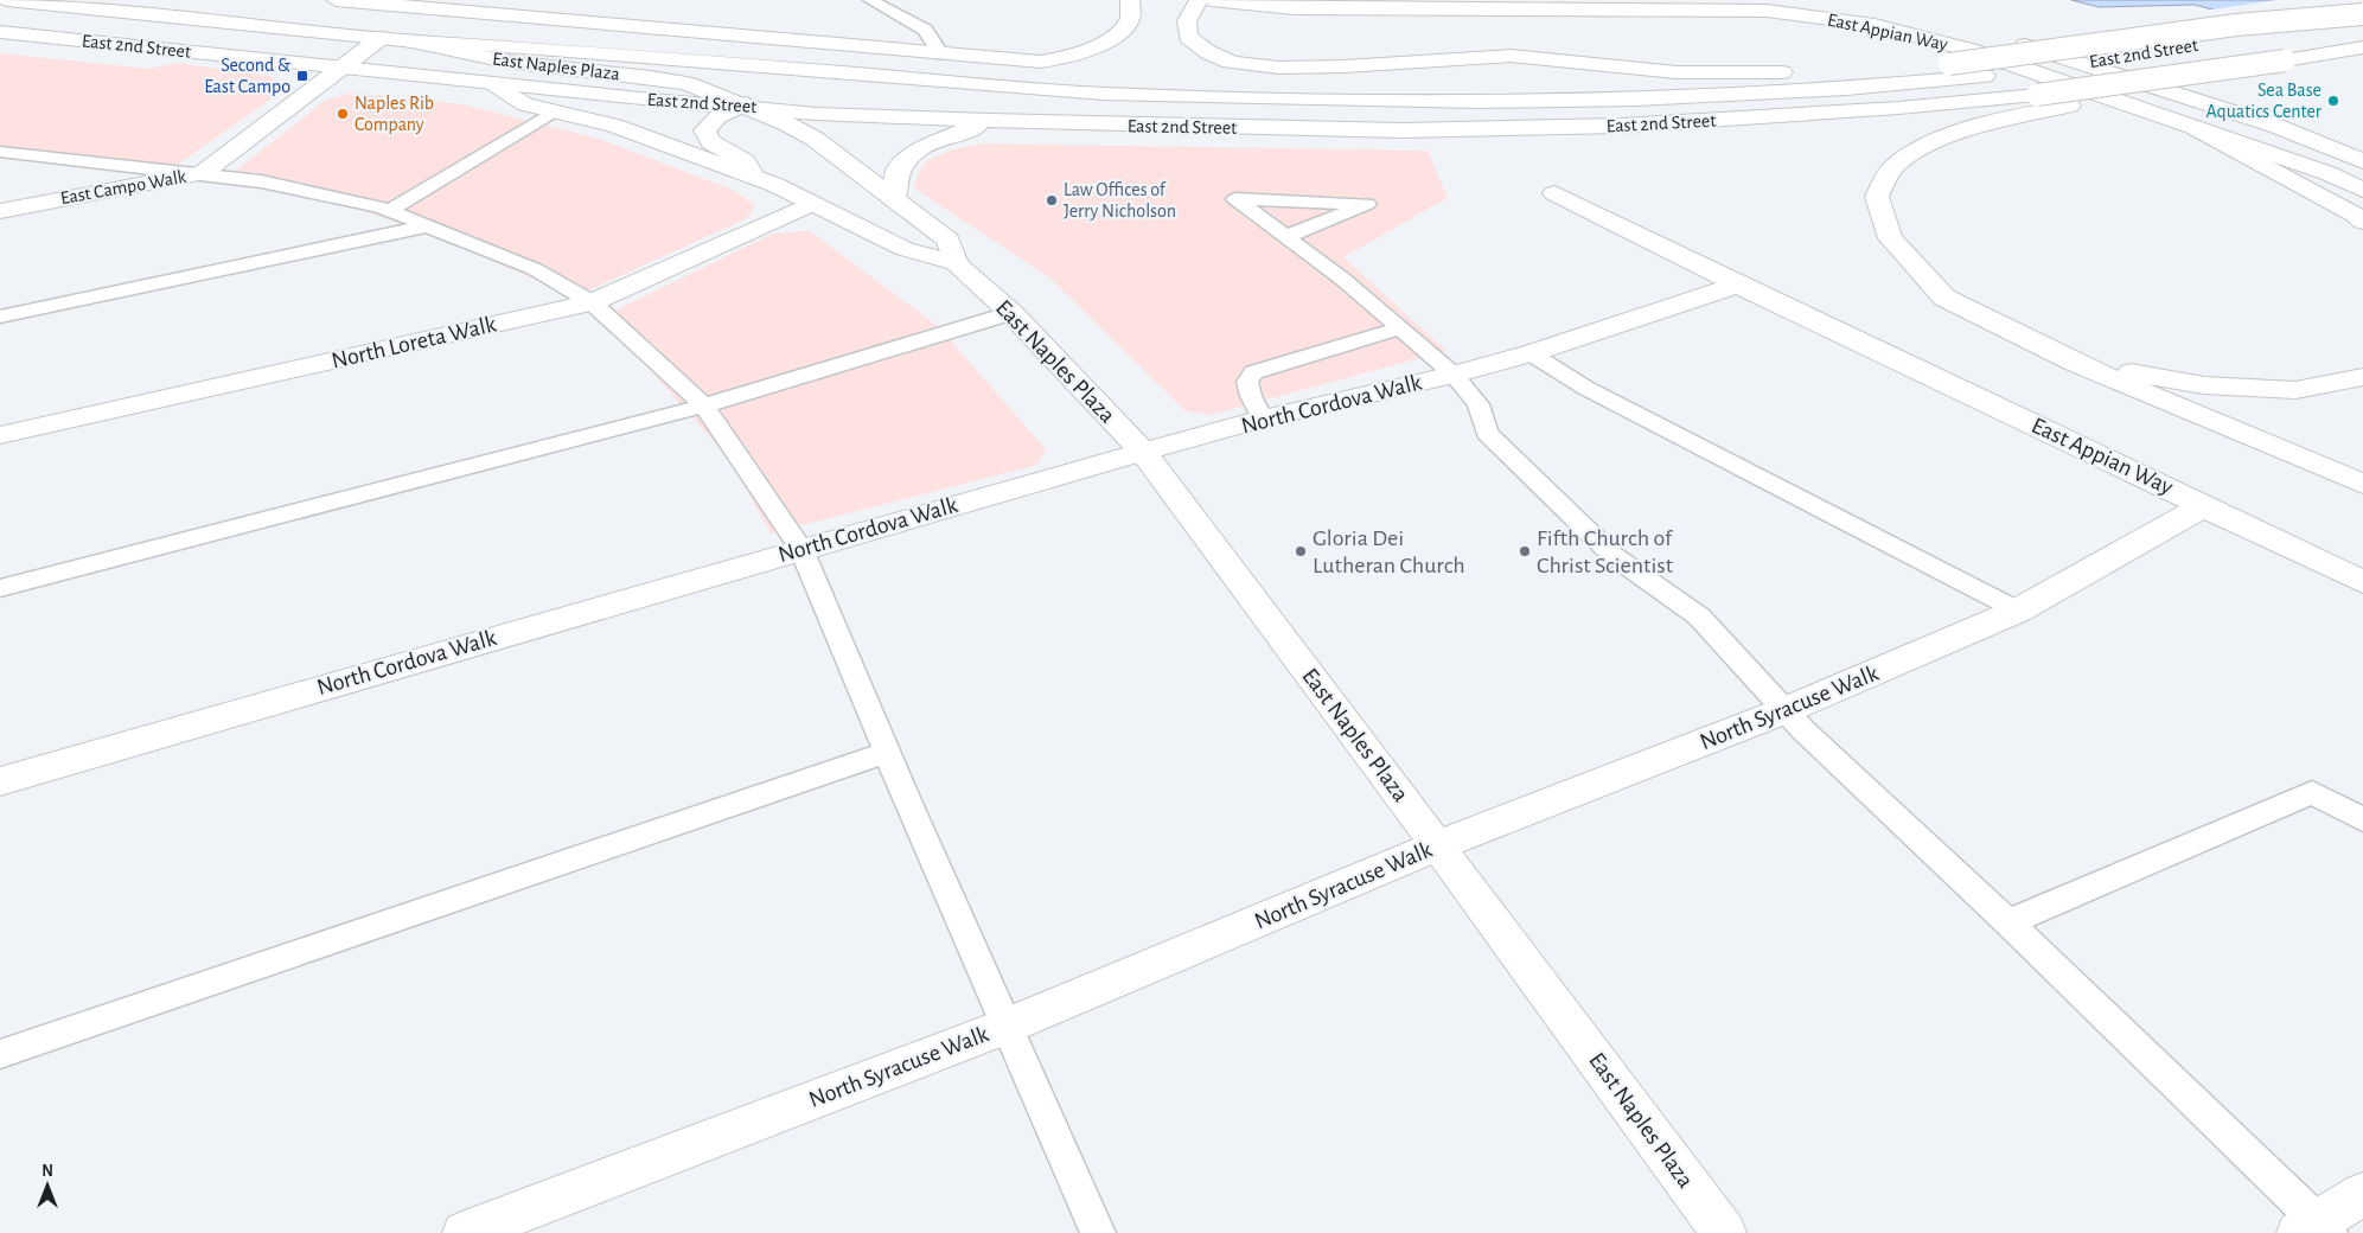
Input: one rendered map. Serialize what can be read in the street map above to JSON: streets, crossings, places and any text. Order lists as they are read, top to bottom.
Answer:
{
  "streets": {
    "main road": [
      "East Appian Way",
      "East 2nd Street",
      "East Naples Plaza",
      "East Campo Walk",
      "North Loreta Walk",
      "North Cordova Walk",
      "North Syracuse Walk"
    ]
  },
  "crossings": [
    ["East Appian Way", "North Cordova Walk"],
    ["East Appian Way", "North Syracuse Walk"],
    ["East 2nd Street", "East Naples Plaza"],
    ["East 2nd Street", "East Campo Walk"],
    ["East Naples Plaza", "North Loreta Walk"],
    ["East Naples Plaza", "North Cordova Walk"],
    ["East Naples Plaza", "North Syracuse Walk"]
  ],
  "places": {
    "transit": ["Second & East Campo"],
    "other": [
      "Sea Base Aquatics Center",
      "Naples Rib Company",
      "Law Offices of Jerry Nicholson",
      "Gloria Dei Lutheran Church",
      "Fifth Church of Christ Scientist"
    ]
  },
  "north": "top"
}
